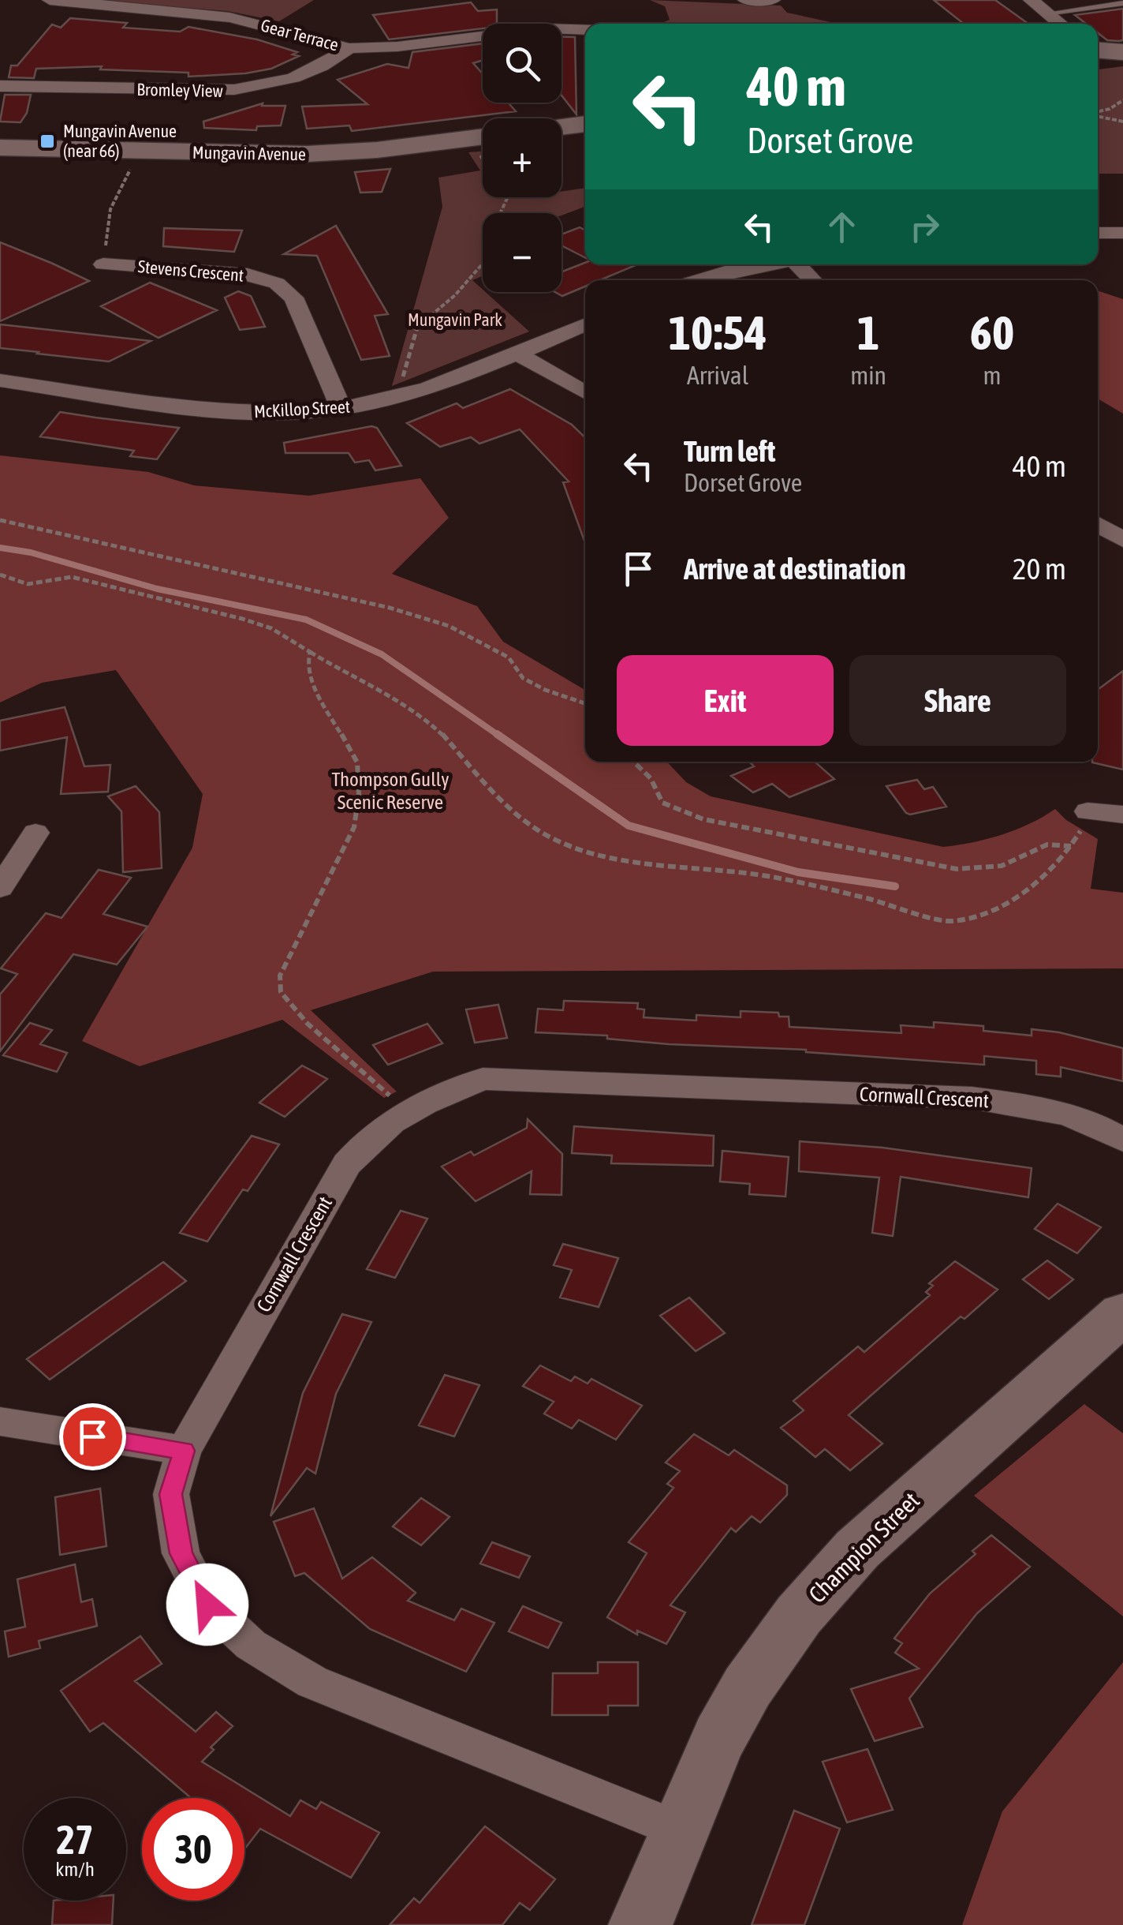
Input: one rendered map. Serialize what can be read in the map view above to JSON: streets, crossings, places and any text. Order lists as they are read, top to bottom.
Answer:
{
  "streets": {
    "main road": ["Mungavin Avenue", "Champion Street"],
    "street": [
      "Gear Terrace",
      "Bromley View",
      "Stevens Crescent",
      "McKillop Street",
      "Cornwall Crescent"
    ]
  },
  "crossings": [
    ["Gear Terrace", "Bromley View"],
    ["Stevens Crescent", "McKillop Street"],
    ["Cornwall Crescent", "Champion Street"]
  ],
  "parks": ["Mungavin Park", "Thompson Gully Scenic Reserve"],
  "places": {
    "transit": ["Mungavin Avenue (near 66)"]
  },
  "page": {
    "map_buttons": ["+", "−"],
    "turn": ["40 m", "Dorset Grove"],
    "eta": [
      "10:54",
      "Arrival",
      "1",
      "min",
      "60",
      "m"
    ],
    "list": [
      {
        "name": "Turn left",
        "note": "Dorset Grove",
        "value": "40 m"
      },
      {
        "name": "Arrive at destination",
        "value": "20 m"
      }
    ],
    "buttons": ["Exit", "Share"],
    "speed": "27 km/h",
    "limit": "30"
  }
}
